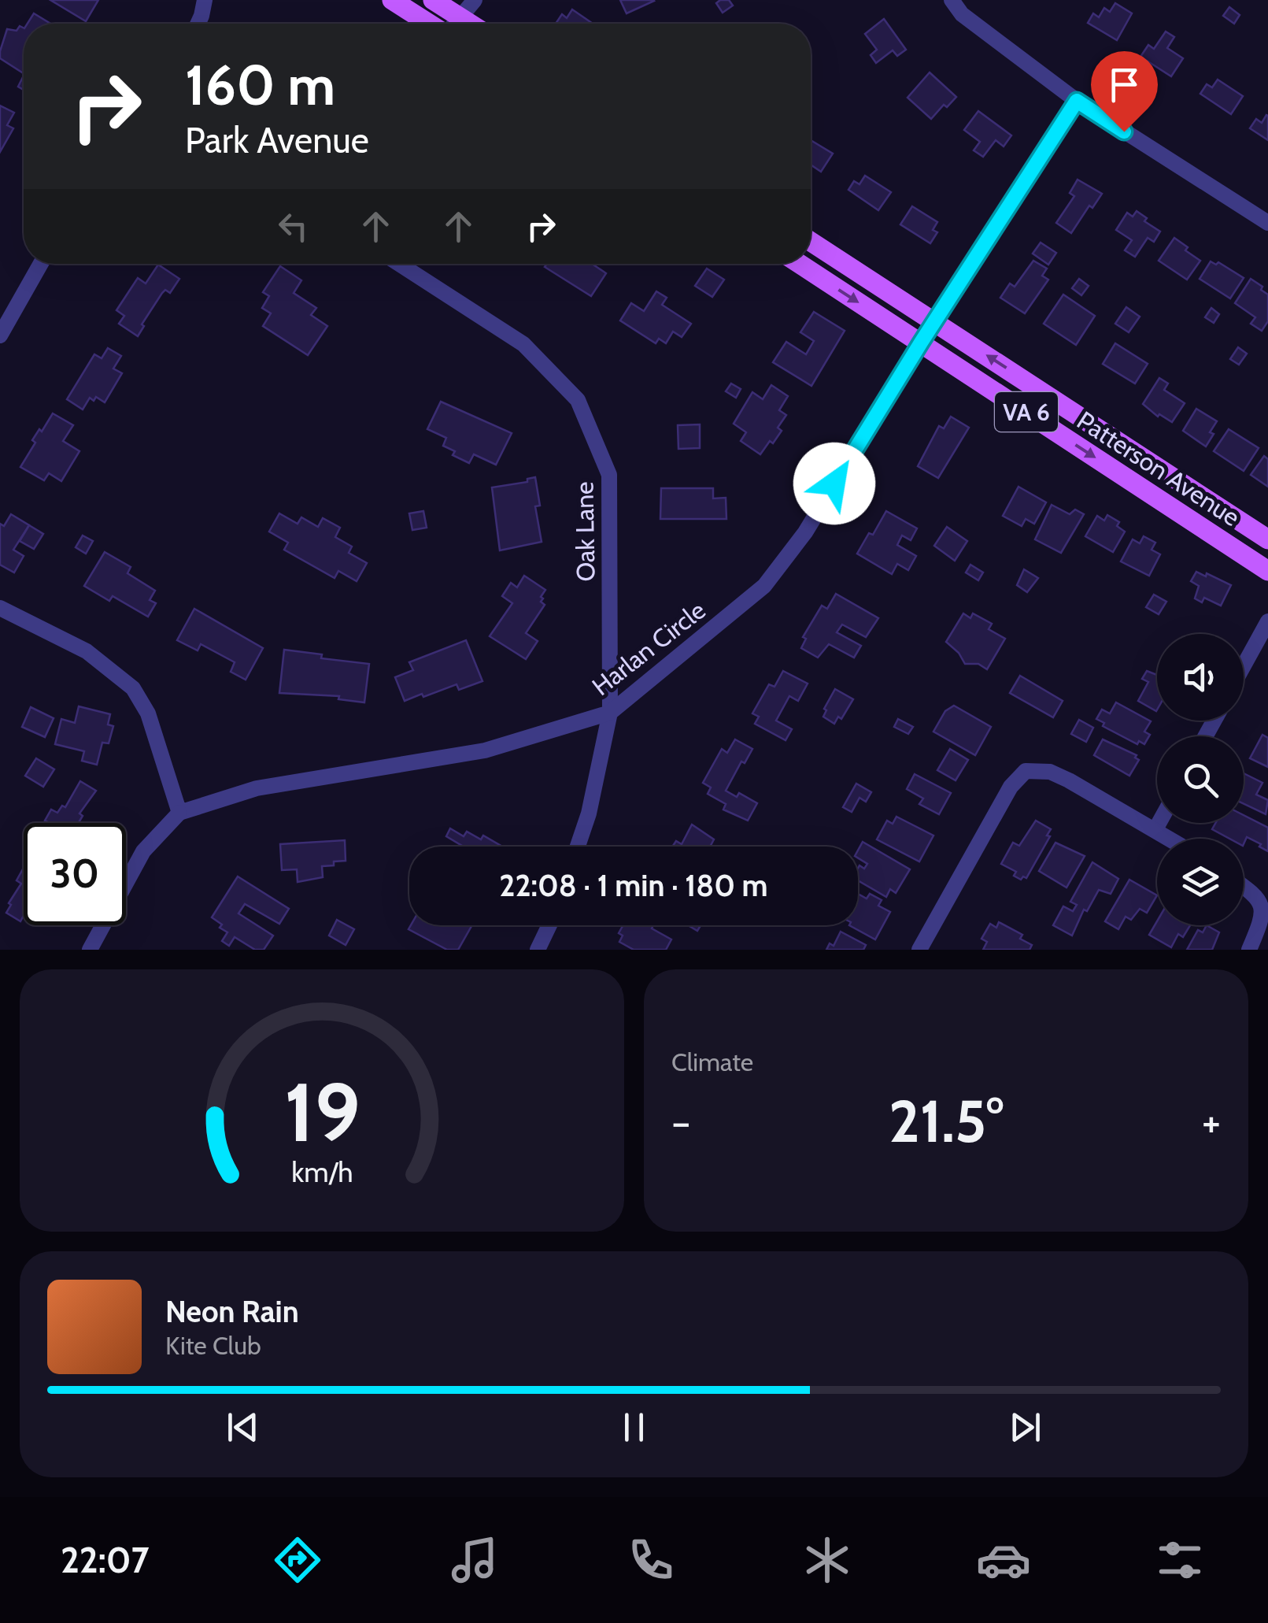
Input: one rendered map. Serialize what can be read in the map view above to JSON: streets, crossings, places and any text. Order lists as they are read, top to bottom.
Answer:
{
  "streets": {
    "main road": ["VA 6", "Patterson Avenue"],
    "street": ["Oak Lane", "Harlan Circle"]
  },
  "crossings": [
    ["Patterson Avenue", "Harlan Circle"],
    ["Oak Lane", "Harlan Circle"]
  ],
  "page": {
    "turn": ["160 m", "Park Avenue"],
    "limit": "30",
    "trip": "22:08 · 1 min · 180 m",
    "tile": "Climate",
    "heat": ["−", "21.5°", "+"],
    "song": ["Neon Rain", "Kite Club"],
    "tabs": "22:07",
    "gauge": ["19", "km/h"]
  }
}
